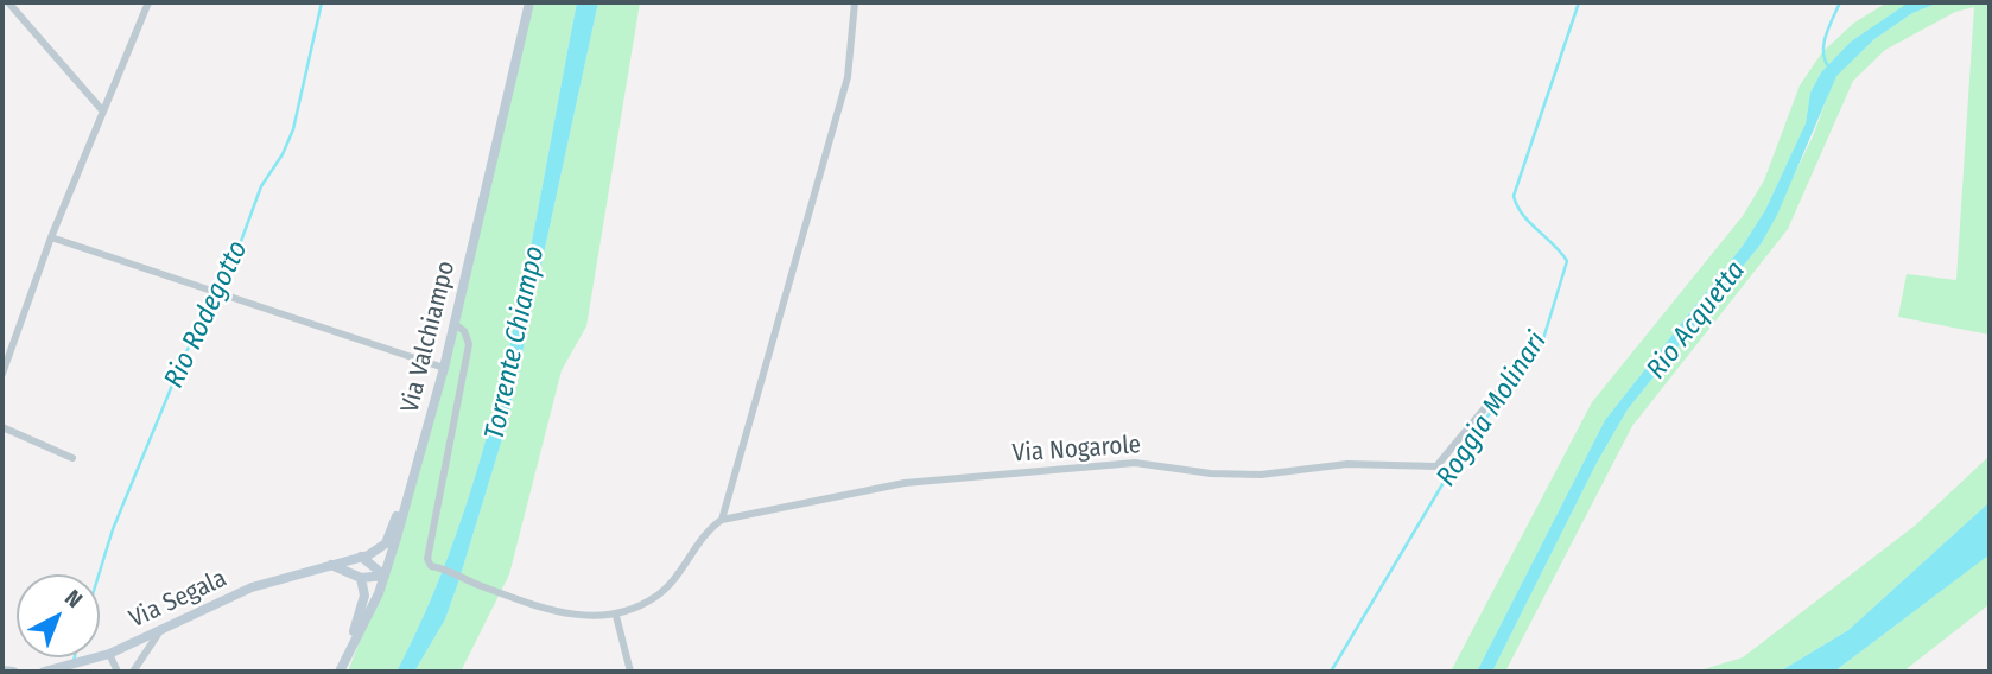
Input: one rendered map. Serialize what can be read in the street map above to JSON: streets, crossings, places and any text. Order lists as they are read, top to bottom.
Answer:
{
  "streets": {
    "main road": ["Via Valchiampo", "Via Segala"],
    "street": ["Via Nogarole"]
  },
  "water": [
    "Rio Rodegotto",
    "Rio Acquetta",
    "Torrente Chiampo",
    "Roggia Molinari"
  ],
  "north": "top right"
}
